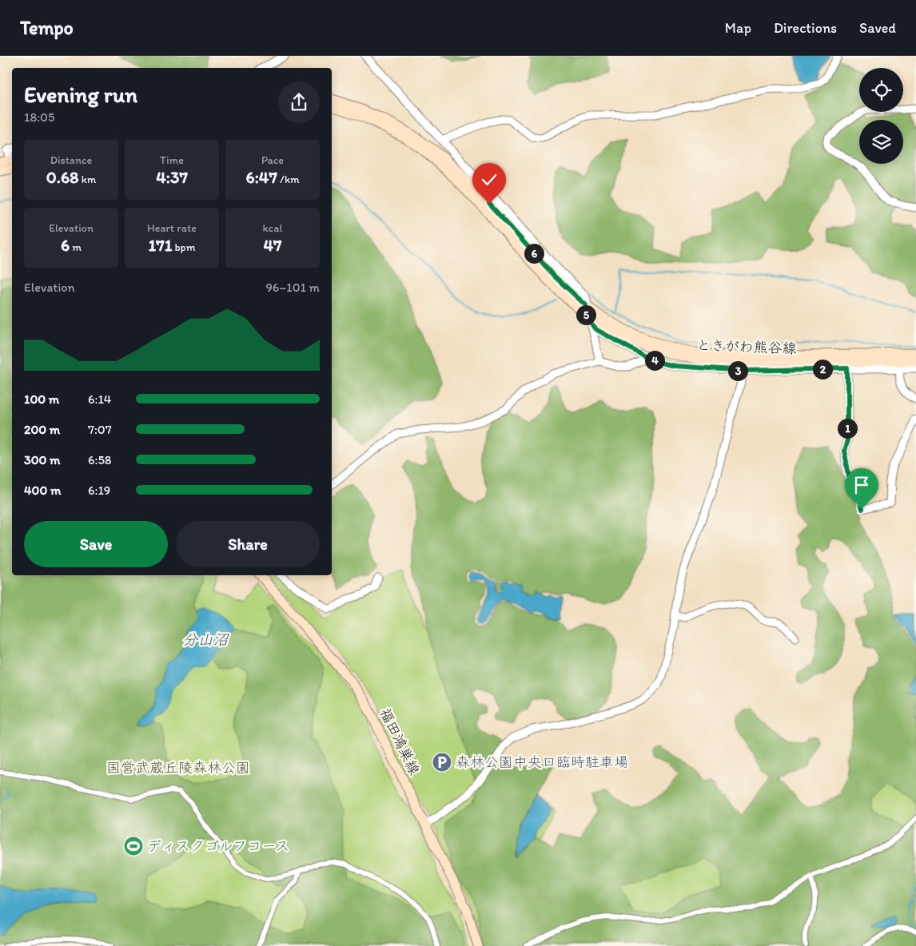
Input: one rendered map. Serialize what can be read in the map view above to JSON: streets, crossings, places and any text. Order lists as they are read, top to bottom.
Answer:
{
  "streets": {
    "main road": ["ときがわ熊谷線", "福田鴻巣線"]
  },
  "water": ["分山沼"],
  "parks": ["国営武蔵丘陵森林公園"],
  "places": {
    "parking": ["森林公園中央口臨時駐車場"],
    "sports": ["ディスクゴルフコース"]
  },
  "page": {
    "header": "Tempo",
    "nav": ["Map", "Directions", "Saved"],
    "heading": ["Evening run", "18:05"],
    "stats": [
      ["Distance", "0.68 km"],
      ["Time", "4:37"],
      ["Pace", "6:47 /km"],
      ["Elevation", "6 m"],
      ["Heart rate", "171 bpm"],
      ["kcal", "47"]
    ],
    "pins": [
      "6",
      "5",
      "4",
      "2",
      "3",
      "1"
    ],
    "chart": ["Elevation", "96–101 m"],
    "list": [
      {
        "name": "100 m",
        "note": "6:14"
      },
      {
        "name": "200 m",
        "note": "7:07"
      },
      {
        "name": "300 m",
        "note": "6:58"
      },
      {
        "name": "400 m",
        "note": "6:19"
      }
    ],
    "buttons": ["Save", "Share"]
  }
}
